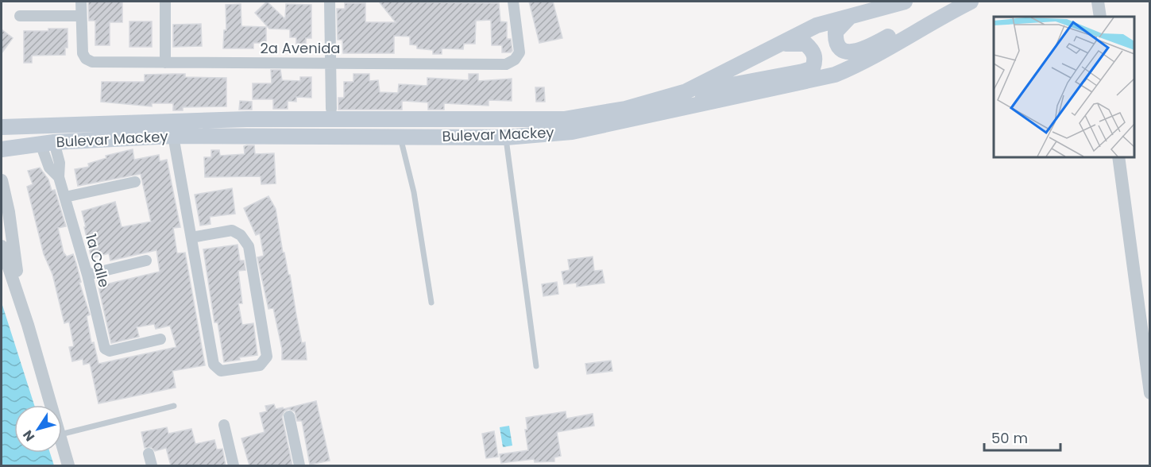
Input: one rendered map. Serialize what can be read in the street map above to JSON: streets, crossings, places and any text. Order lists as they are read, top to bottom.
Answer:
{
  "streets": {
    "main road": ["Bulevar Mackey"],
    "street": ["2a Avenida", "1a Calle"]
  },
  "crossings": [
    ["Bulevar Mackey", "1a Calle"]
  ],
  "scale_bar": "50 m",
  "north": "bottom left"
}
